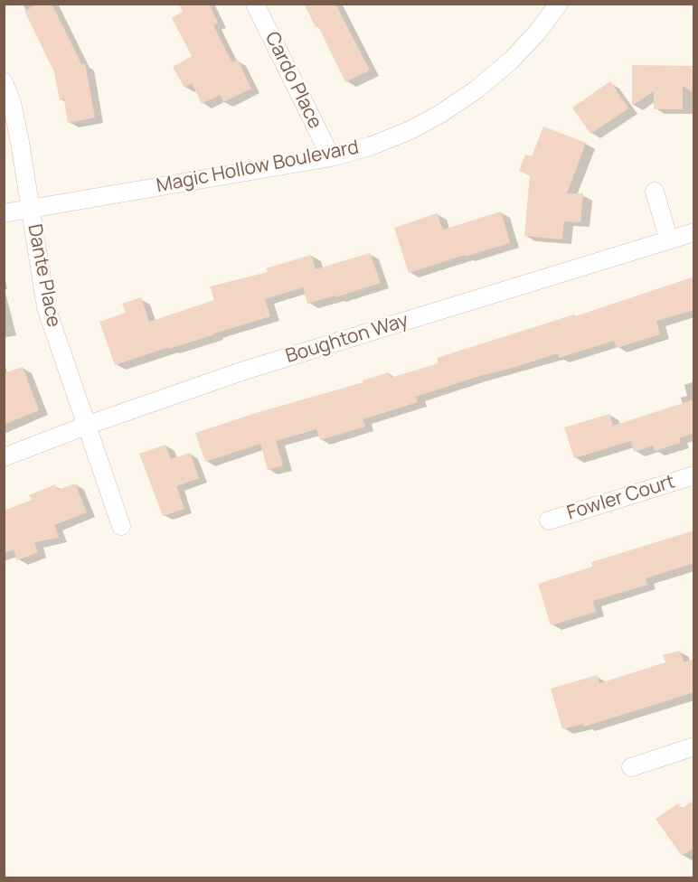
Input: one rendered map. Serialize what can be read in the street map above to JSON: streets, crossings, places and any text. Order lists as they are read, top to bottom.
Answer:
{
  "streets": {
    "street": [
      "Cardo Place",
      "Magic Hollow Boulevard",
      "Dante Place",
      "Boughton Way",
      "Fowler Court"
    ]
  },
  "crossings": [
    ["Cardo Place", "Magic Hollow Boulevard"],
    ["Magic Hollow Boulevard", "Dante Place"],
    ["Dante Place", "Boughton Way"]
  ]
}
